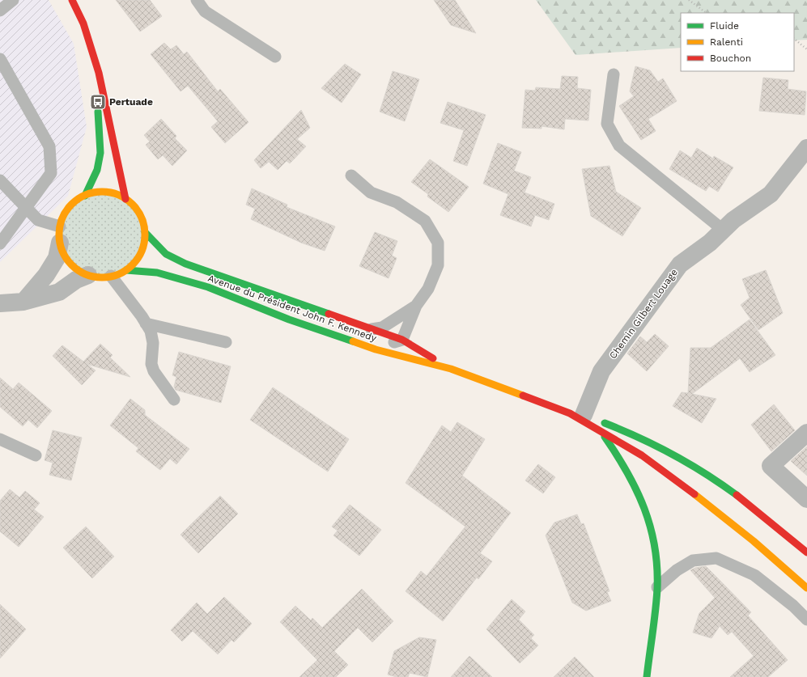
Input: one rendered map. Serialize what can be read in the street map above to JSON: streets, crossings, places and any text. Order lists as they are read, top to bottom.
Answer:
{
  "streets": {
    "main road": ["Avenue du Président John F. Kennedy"],
    "street": ["Chemin Gilbert Louage"]
  },
  "crossings": [
    ["Avenue du Président John F. Kennedy", "Chemin Gilbert Louage"]
  ],
  "places": {
    "bus stop": ["Pertuade"]
  },
  "legend": ["Fluide", "Ralenti", "Bouchon"]
}
